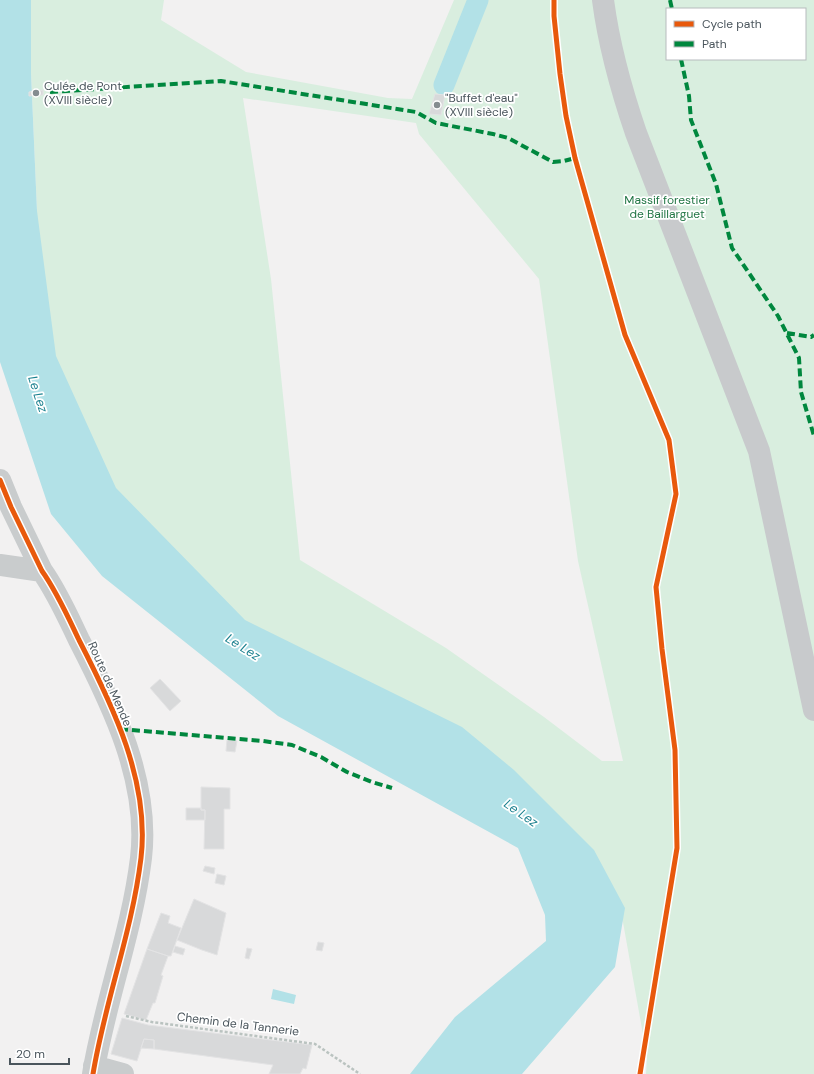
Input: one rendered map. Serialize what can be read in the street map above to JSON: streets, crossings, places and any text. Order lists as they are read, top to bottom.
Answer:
{
  "streets": {
    "street": ["Route de Mende"],
    "path": ["Chemin de la Tannerie"]
  },
  "crossings": [
    ["Route de Mende", "Chemin de la Tannerie"]
  ],
  "water": ["Le Lez"],
  "parks": ["Massif forestier de Baillarguet"],
  "places": ["Culée de Pont (XVIII siècle)", "\"Buffet d'eau\" (XVIII siècle)"],
  "legend": ["Cycle path", "Path"],
  "scale_bar": "20 m"
}
